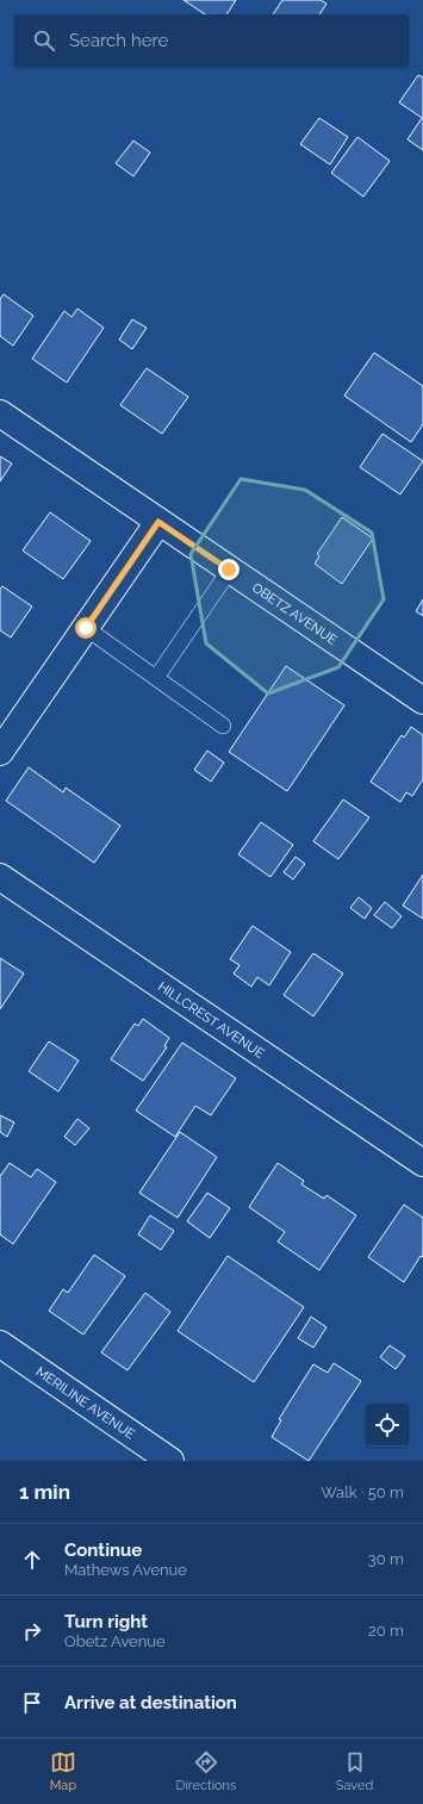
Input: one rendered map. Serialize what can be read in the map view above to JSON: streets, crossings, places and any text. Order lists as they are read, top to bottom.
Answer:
{
  "streets": {
    "street": ["OBETZ AVENUE", "HILLCREST AVENUE", "MERILINE AVENUE"]
  },
  "page": {
    "search": "Search here",
    "heading": ["1 min", "Walk · 50 m"],
    "list": [
      ["Continue", "Mathews Avenue", "30 m"],
      ["Turn right", "Obetz Avenue", "20 m"],
      "Arrive at destination"
    ],
    "nav": ["Map", "Directions", "Saved"]
  }
}
